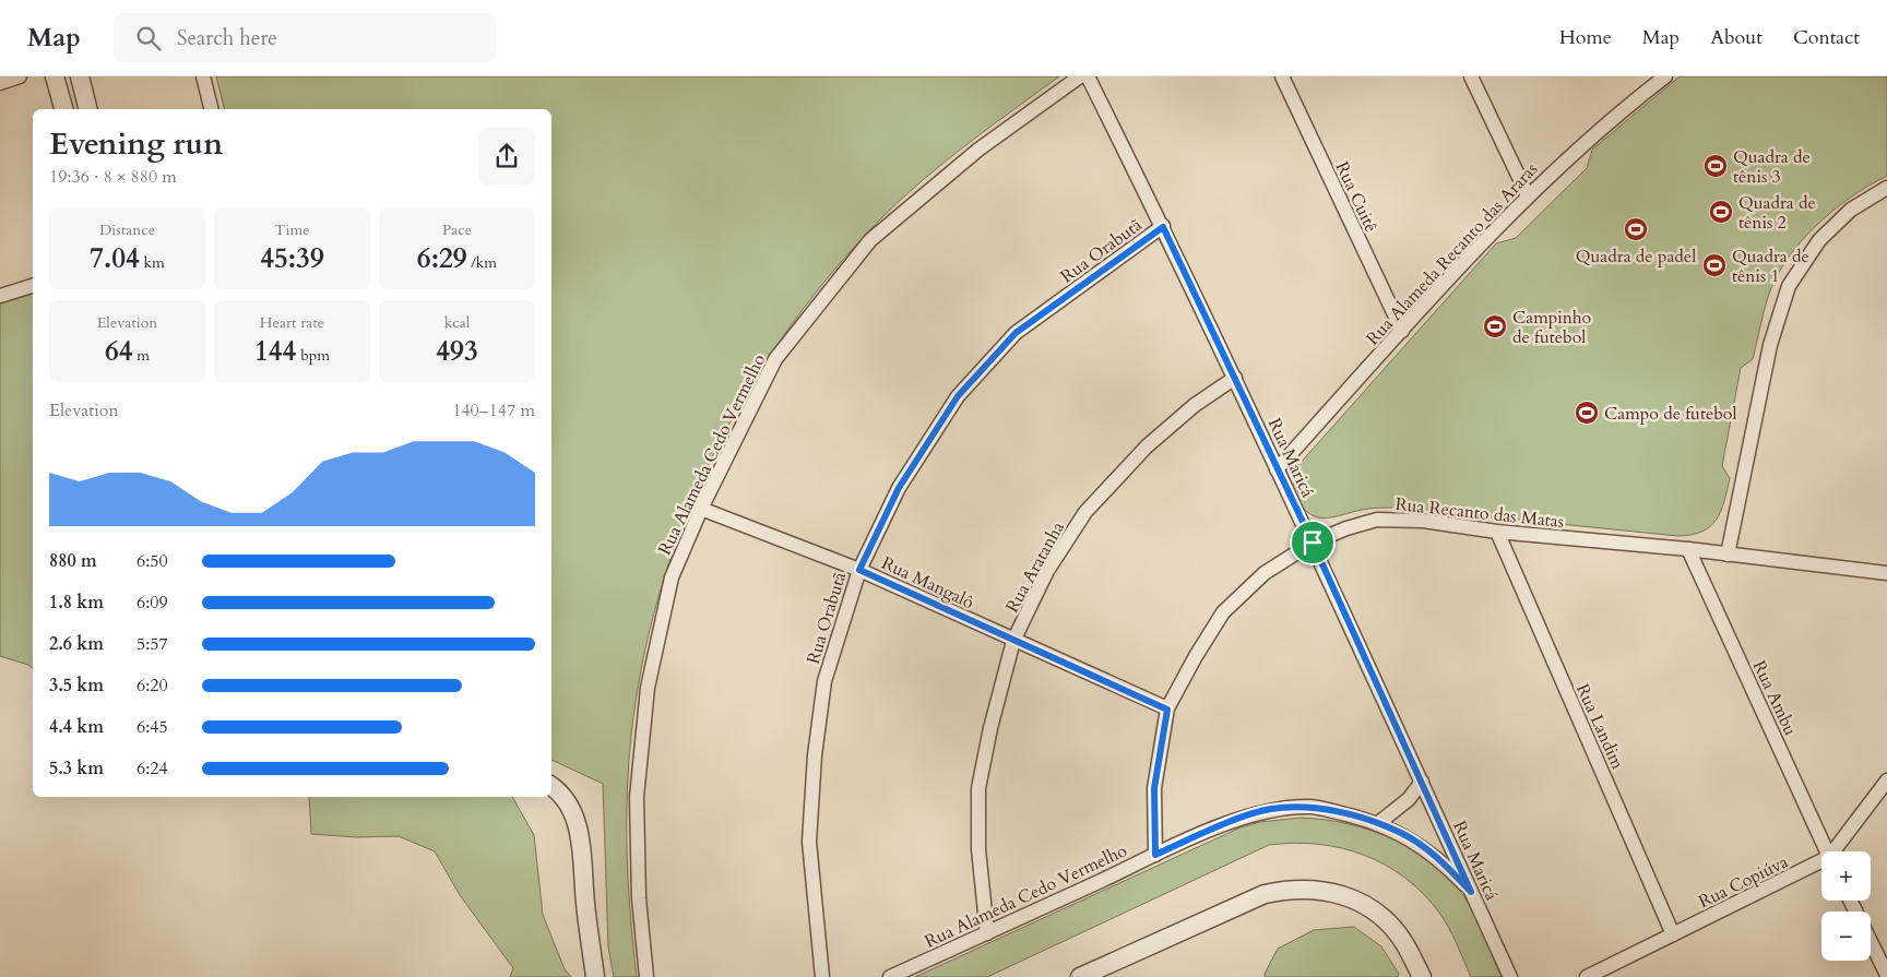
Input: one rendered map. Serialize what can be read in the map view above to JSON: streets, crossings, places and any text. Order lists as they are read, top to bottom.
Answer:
{
  "streets": {
    "street": [
      "Rua Cuitê",
      "Rua Orabutã",
      "Rua Alameda Recanto das Araras",
      "Rua Alameda Cedo Vermelho",
      "Rua Maricá",
      "Rua Recanto das Matas",
      "Rua Aratanha",
      "Rua Mangalô",
      "Rua Ambu",
      "Rua Landim",
      "Rua Copiúva"
    ]
  },
  "crossings": [
    ["Rua Cuitê", "Rua Alameda Recanto das Araras"],
    ["Rua Orabutã", "Rua Maricá"],
    ["Rua Orabutã", "Rua Mangalô"],
    ["Rua Alameda Recanto das Araras", "Rua Maricá"],
    ["Rua Alameda Cedo Vermelho", "Rua Maricá"],
    ["Rua Alameda Cedo Vermelho", "Rua Recanto das Matas"],
    ["Rua Alameda Cedo Vermelho", "Rua Aratanha"],
    ["Rua Alameda Cedo Vermelho", "Rua Mangalô"],
    ["Rua Maricá", "Rua Recanto das Matas"],
    ["Rua Maricá", "Rua Aratanha"],
    ["Rua Recanto das Matas", "Rua Mangalô"],
    ["Rua Recanto das Matas", "Rua Ambu"],
    ["Rua Recanto das Matas", "Rua Landim"],
    ["Rua Aratanha", "Rua Mangalô"],
    ["Rua Landim", "Rua Copiúva"]
  ],
  "places": {
    "sports": [
      "Quadra de tênis 3",
      "Quadra de tênis 2",
      "Quadra de padel",
      "Quadra de tênis 1",
      "Campinho de futebol",
      "Campo de futebol"
    ]
  },
  "page": {
    "header": "Map",
    "search": "Search here",
    "nav": [
      "Home",
      "Map",
      "About",
      "Contact"
    ],
    "heading": ["Evening run", "19:36 · 8 × 880 m"],
    "stats": [
      ["Distance", "7.04 km"],
      ["Time", "45:39"],
      ["Pace", "6:29 /km"],
      ["Elevation", "64 m"],
      ["Heart rate", "144 bpm"],
      ["kcal", "493"]
    ],
    "chart": ["Elevation", "140–147 m"],
    "list": [
      {
        "name": "880 m",
        "note": "6:50"
      },
      {
        "name": "1.8 km",
        "note": "6:09"
      },
      {
        "name": "2.6 km",
        "note": "5:57"
      },
      {
        "name": "3.5 km",
        "note": "6:20"
      },
      {
        "name": "4.4 km",
        "note": "6:45"
      },
      {
        "name": "5.3 km",
        "note": "6:24"
      }
    ],
    "map_buttons": ["+", "−"]
  }
}
